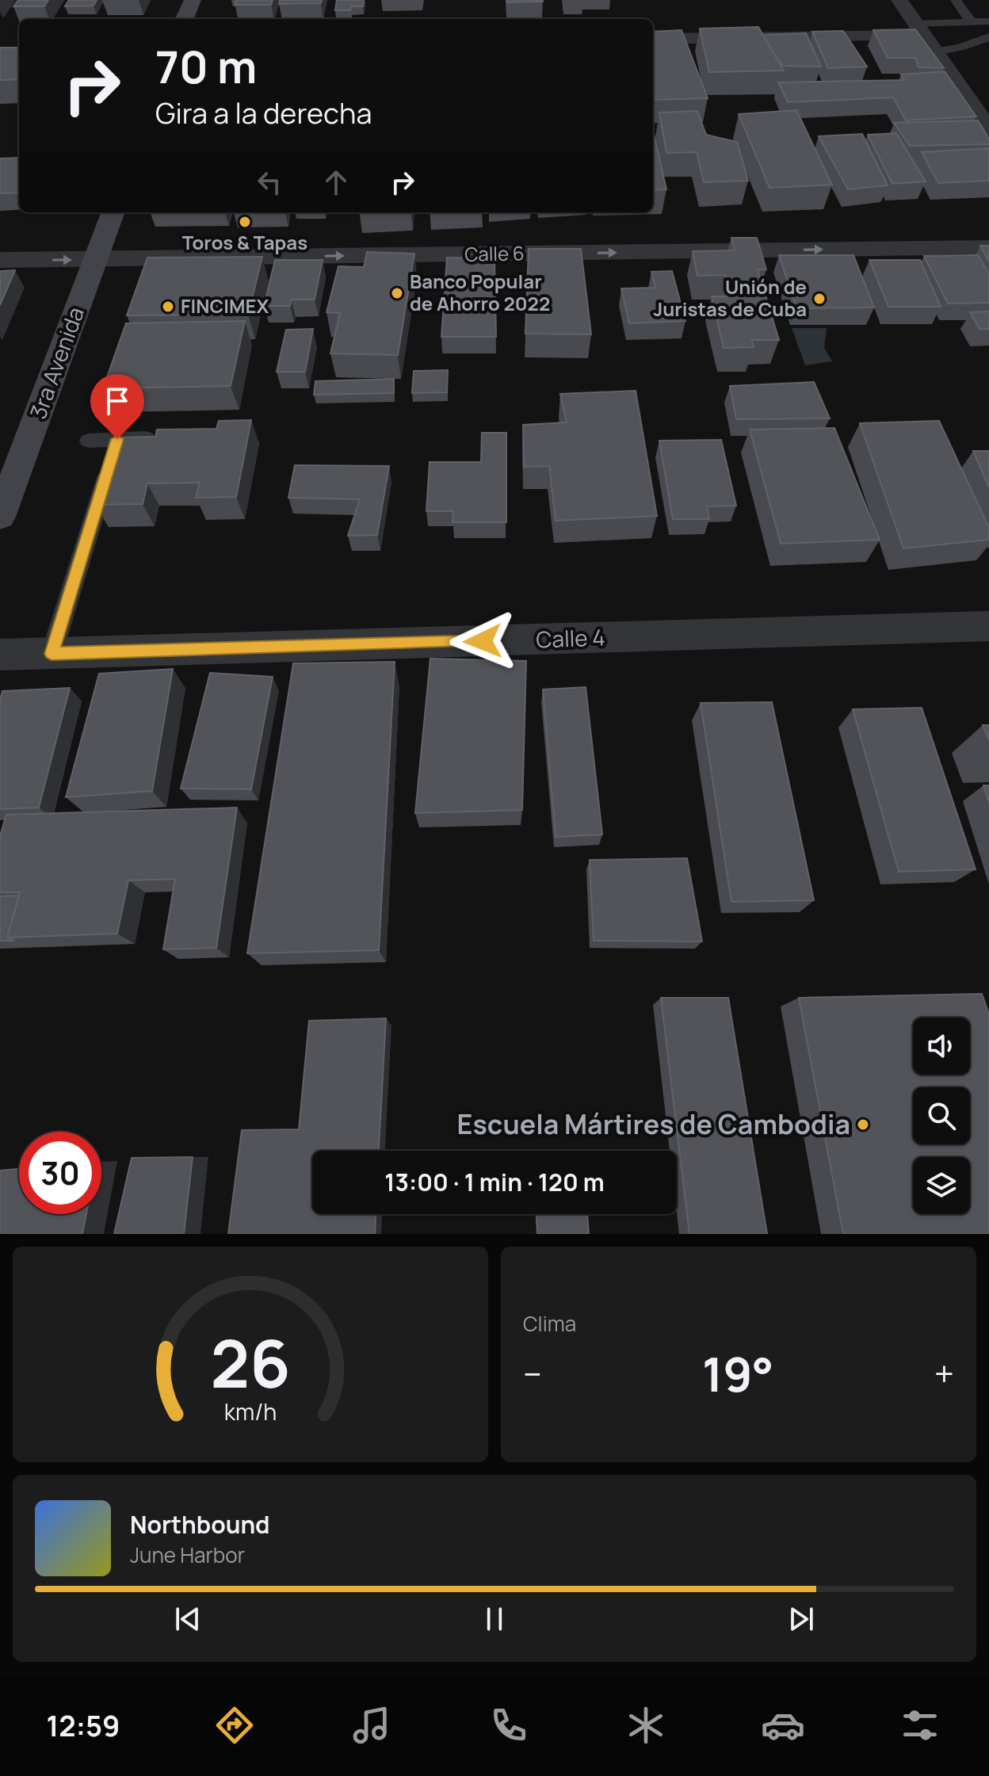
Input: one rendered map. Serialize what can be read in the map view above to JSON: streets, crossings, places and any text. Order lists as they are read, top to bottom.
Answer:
{
  "streets": {
    "main road": ["3ra Avenida"],
    "street": ["Calle 6", "Calle 4"]
  },
  "crossings": [
    ["Calle 6", "3ra Avenida"]
  ],
  "one_way": ["Calle 6"],
  "places": [
    "Toros & Tapas",
    "Banco Popular de Ahorro 2022",
    "Unión de Juristas de Cuba",
    "FINCIMEX",
    "Escuela Mártires de Cambodia"
  ],
  "page": {
    "turn": ["70 m", "Gira a la derecha"],
    "limit": "30",
    "trip": "13:00 · 1 min · 120 m",
    "tile": "Clima",
    "heat": ["−", "19°", "+"],
    "song": ["Northbound", "June Harbor"],
    "tabs": "12:59",
    "gauge": ["26", "km/h"]
  }
}
